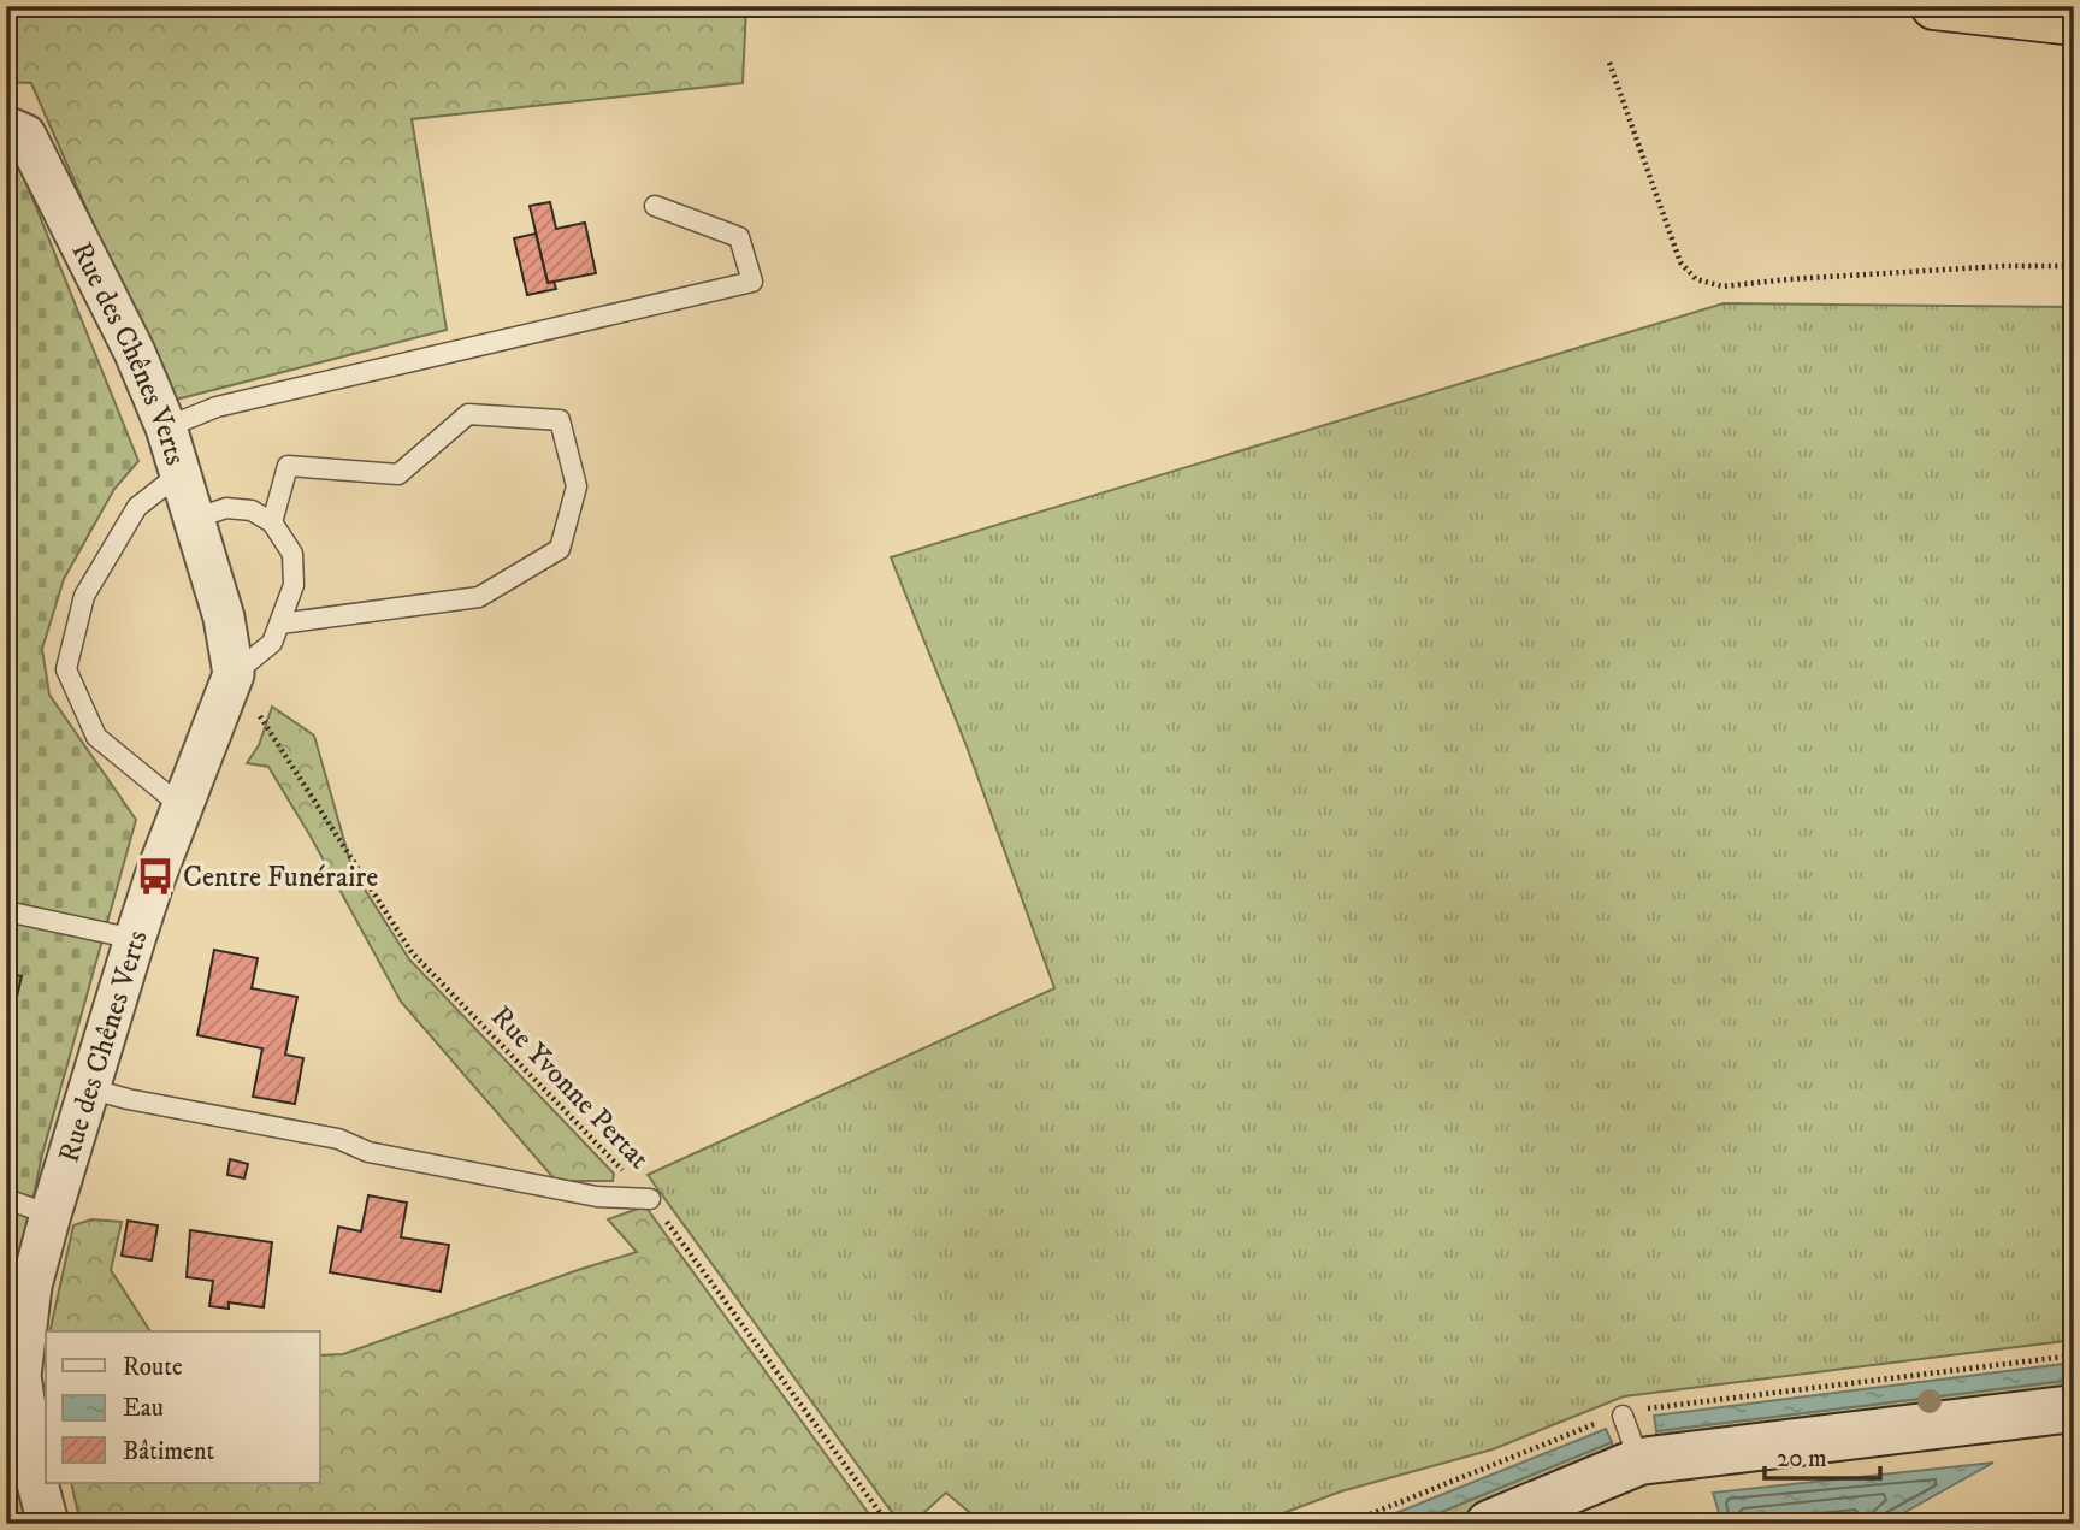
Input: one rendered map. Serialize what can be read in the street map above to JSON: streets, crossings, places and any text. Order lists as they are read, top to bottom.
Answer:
{
  "streets": {
    "street": ["Rue des Chênes Verts"],
    "path": ["Rue Yvonne Pertat"]
  },
  "crossings": [
    ["Rue des Chênes Verts", "Rue Yvonne Pertat"]
  ],
  "places": {
    "bus stop": ["Centre Funéraire"]
  },
  "legend": ["Route", "Eau", "Bâtiment"],
  "scale_bar": "20 m"
}
